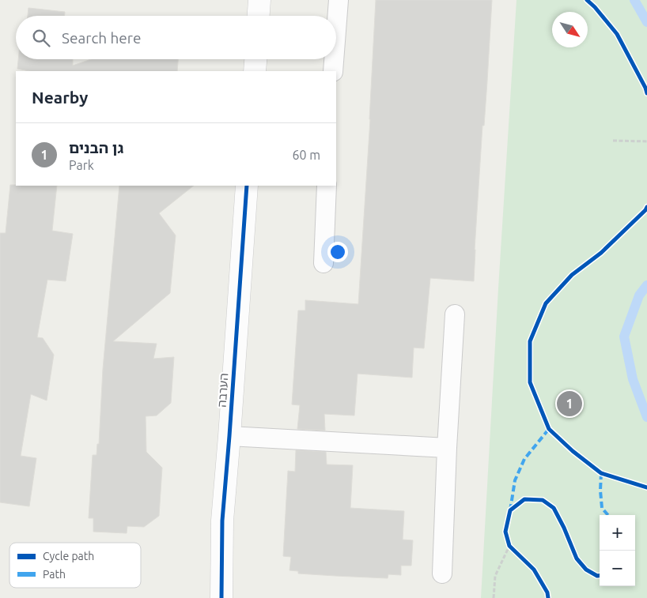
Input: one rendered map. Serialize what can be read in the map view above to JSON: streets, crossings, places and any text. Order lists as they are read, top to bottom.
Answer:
{
  "streets": {
    "street": ["הערבה"]
  },
  "legend": ["Cycle path", "Path"],
  "north": "bottom right",
  "page": {
    "search": "Search here",
    "heading": "Nearby",
    "list": [
      {
        "mark": "1",
        "name": "גן הבנים",
        "note": "Park",
        "value": "60 m"
      }
    ],
    "pins": "1",
    "map_buttons": ["+", "−"]
  }
}
